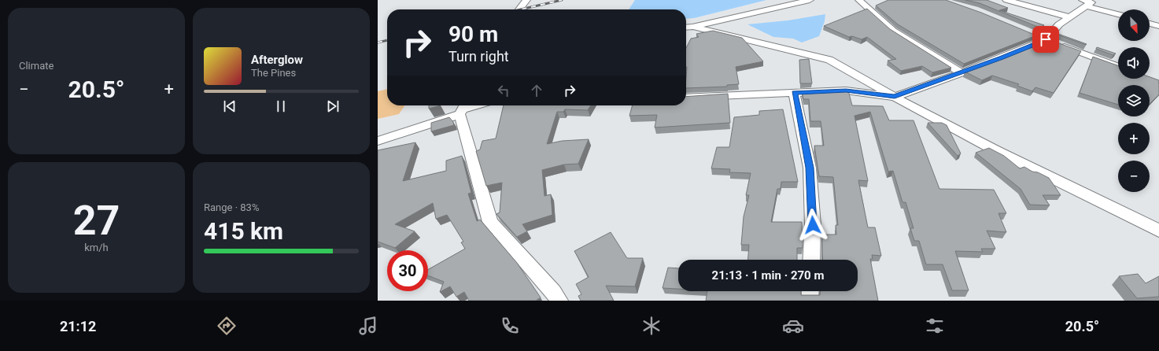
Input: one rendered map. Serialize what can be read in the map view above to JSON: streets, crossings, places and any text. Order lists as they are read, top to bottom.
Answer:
{
  "north": "bottom right",
  "page": {
    "tile": [
      "Climate",
      ["27", "km/h"],
      ["Range · 83%", "415 km"]
    ],
    "map_buttons": ["+", "−"],
    "turn": ["90 m", "Turn right"],
    "song": ["Afterglow", "The Pines"],
    "heat": ["−", "20.5°", "+"],
    "limit": "30",
    "trip": "21:13 · 1 min · 270 m",
    "tabs": ["21:12", "20.5°"]
  }
}
